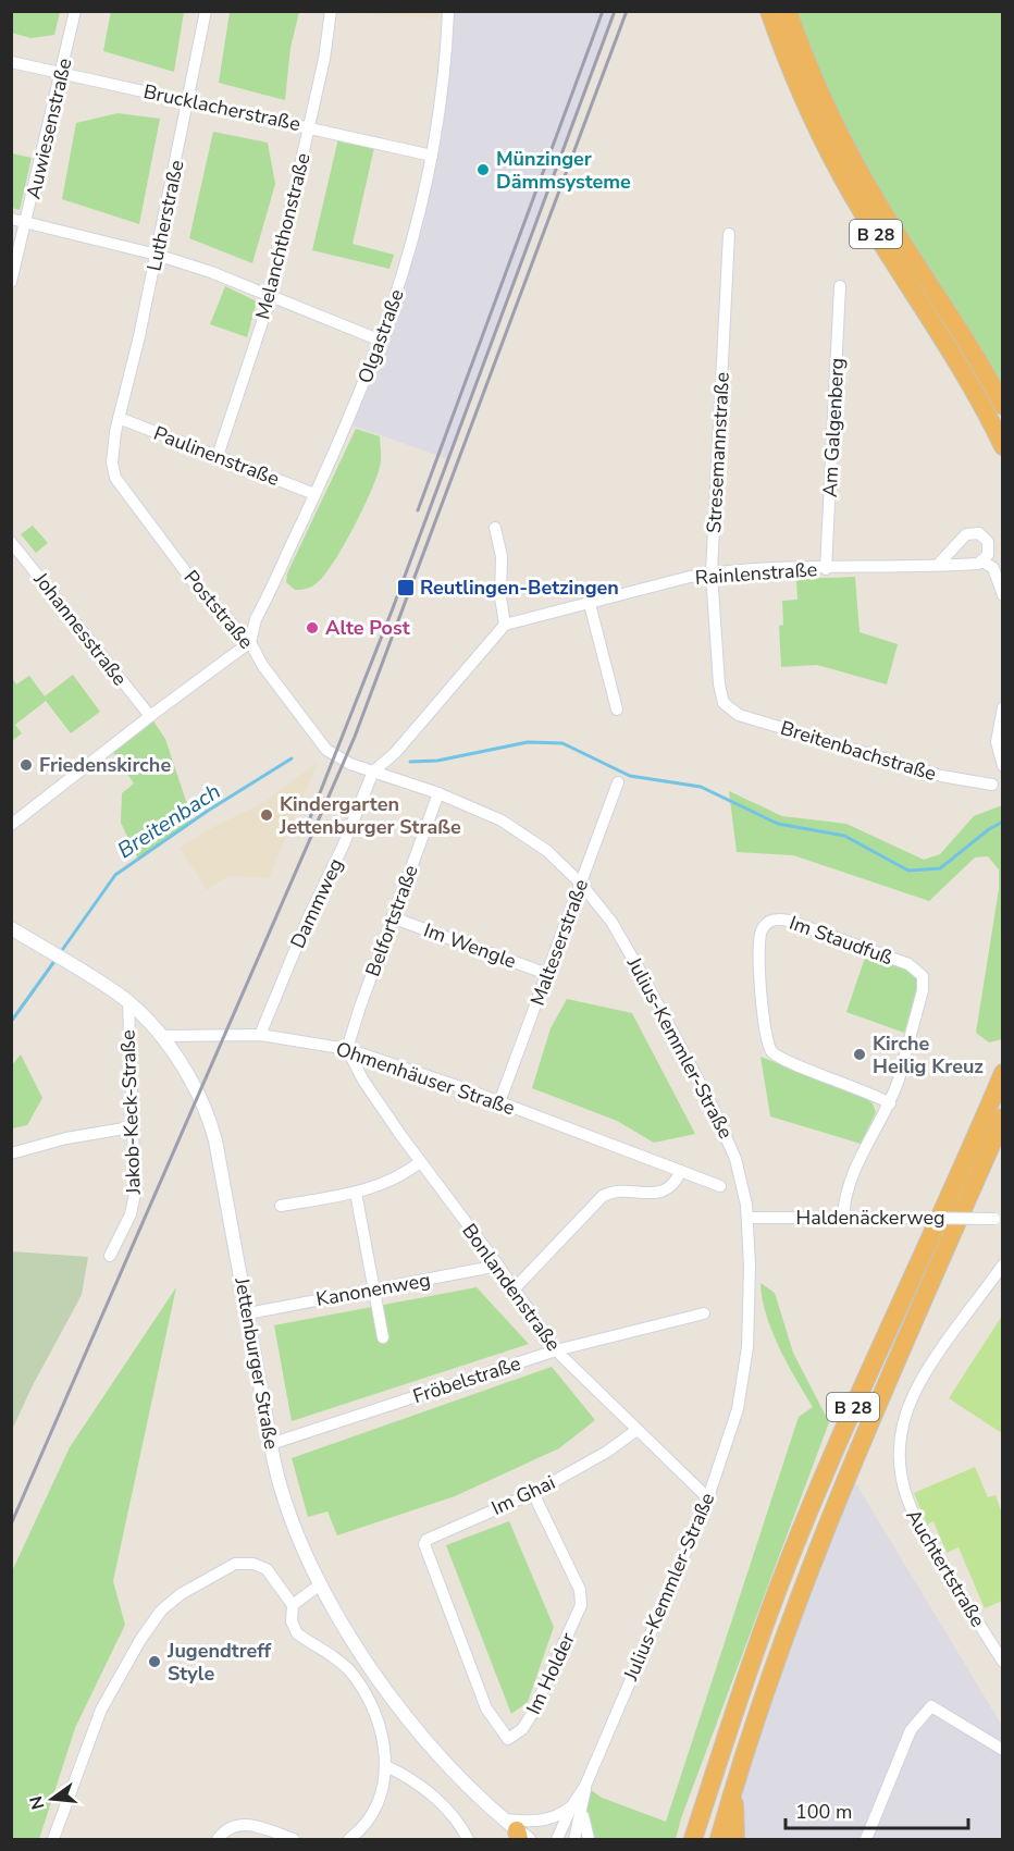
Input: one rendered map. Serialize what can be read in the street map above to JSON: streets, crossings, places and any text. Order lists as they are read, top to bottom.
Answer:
{
  "streets": {
    "highway": ["B 28"],
    "street": [
      "Brucklacherstraße",
      "Auwiesenstraße",
      "Lutherstraße",
      "Melanchthonstraße",
      "Olgastraße",
      "Am Galgenberg",
      "Stresemannstraße",
      "Paulinenstraße",
      "Rainlenstraße",
      "Poststraße",
      "Johannesstraße",
      "Breitenbachstraße",
      "Dammweg",
      "Belfortstraße",
      "Im Staudfuß",
      "Malteserstraße",
      "Im Wengle",
      "Julius-Kemmler-Straße",
      "Ohmenhäuser Straße",
      "Jakob-Keck-Straße",
      "Haldenäckerweg",
      "Bonlandenstraße",
      "Kanonenweg",
      "Jettenburger Straße",
      "Fröbelstraße",
      "Im Ghai",
      "Auchtertstraße",
      "Im Holder"
    ]
  },
  "crossings": [
    ["Brucklacherstraße", "Auwiesenstraße"],
    ["Brucklacherstraße", "Lutherstraße"],
    ["Brucklacherstraße", "Melanchthonstraße"],
    ["Brucklacherstraße", "Olgastraße"],
    ["Lutherstraße", "Paulinenstraße"],
    ["Lutherstraße", "Poststraße"],
    ["Melanchthonstraße", "Paulinenstraße"],
    ["Olgastraße", "Paulinenstraße"],
    ["Olgastraße", "Poststraße"],
    ["Am Galgenberg", "Rainlenstraße"],
    ["Stresemannstraße", "Rainlenstraße"],
    ["Stresemannstraße", "Breitenbachstraße"],
    ["Paulinenstraße", "Poststraße"],
    ["Poststraße", "Dammweg"],
    ["Poststraße", "Julius-Kemmler-Straße"],
    ["Dammweg", "Julius-Kemmler-Straße"],
    ["Dammweg", "Ohmenhäuser Straße"],
    ["Belfortstraße", "Im Wengle"],
    ["Belfortstraße", "Julius-Kemmler-Straße"],
    ["Belfortstraße", "Ohmenhäuser Straße"],
    ["Belfortstraße", "Bonlandenstraße"],
    ["Im Staudfuß", "Haldenäckerweg"],
    ["Malteserstraße", "Im Wengle"],
    ["Malteserstraße", "Julius-Kemmler-Straße"],
    ["Malteserstraße", "Ohmenhäuser Straße"],
    ["Julius-Kemmler-Straße", "Haldenäckerweg"],
    ["Julius-Kemmler-Straße", "Bonlandenstraße"],
    ["Julius-Kemmler-Straße", "Jettenburger Straße"],
    ["Ohmenhäuser Straße", "Bonlandenstraße"],
    ["Ohmenhäuser Straße", "Jettenburger Straße"],
    ["Jakob-Keck-Straße", "Jettenburger Straße"],
    ["Bonlandenstraße", "Kanonenweg"],
    ["Bonlandenstraße", "Fröbelstraße"],
    ["Bonlandenstraße", "Im Ghai"],
    ["Kanonenweg", "Jettenburger Straße"],
    ["Jettenburger Straße", "Fröbelstraße"],
    ["Im Ghai", "Im Holder"]
  ],
  "water": ["Breitenbach"],
  "places": {
    "other": [
      "Münzinger Dämmsysteme",
      "Alte Post",
      "Friedenskirche",
      "Kindergarten Jettenburger Straße",
      "Kirche Heilig Kreuz",
      "Jugendtreff Style"
    ],
    "transit": ["Reutlingen-Betzingen"]
  },
  "scale_bar": "100 m",
  "north": "left"
}
